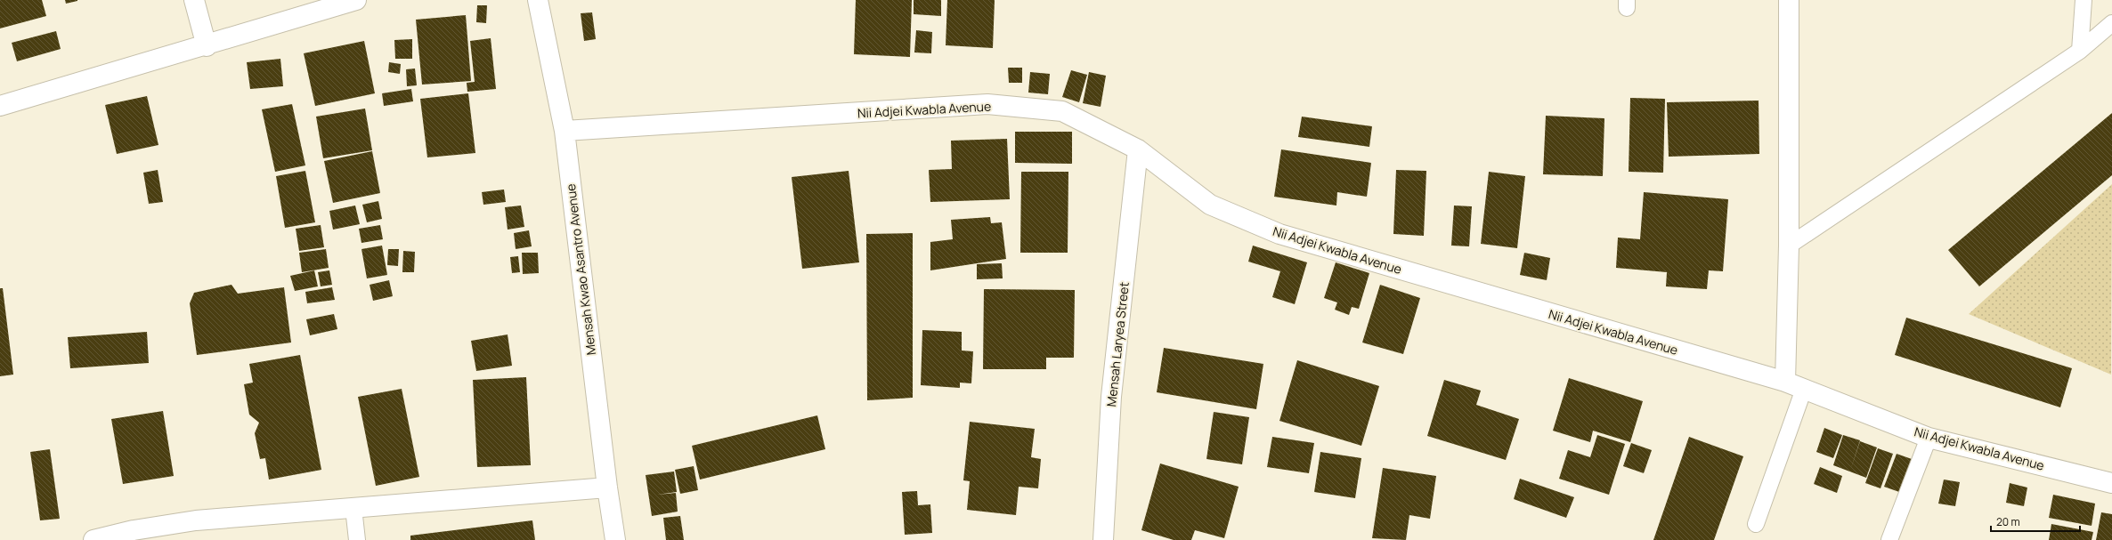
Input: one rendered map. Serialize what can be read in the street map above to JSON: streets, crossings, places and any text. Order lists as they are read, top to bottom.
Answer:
{
  "streets": {
    "street": ["Nii Adjei Kwabla Avenue", "Mensah Kwao Asantro Avenue", "Mensah Laryea Street"]
  },
  "crossings": [
    ["Nii Adjei Kwabla Avenue", "Mensah Kwao Asantro Avenue"],
    ["Nii Adjei Kwabla Avenue", "Mensah Laryea Street"]
  ],
  "scale_bar": "20 m"
}
